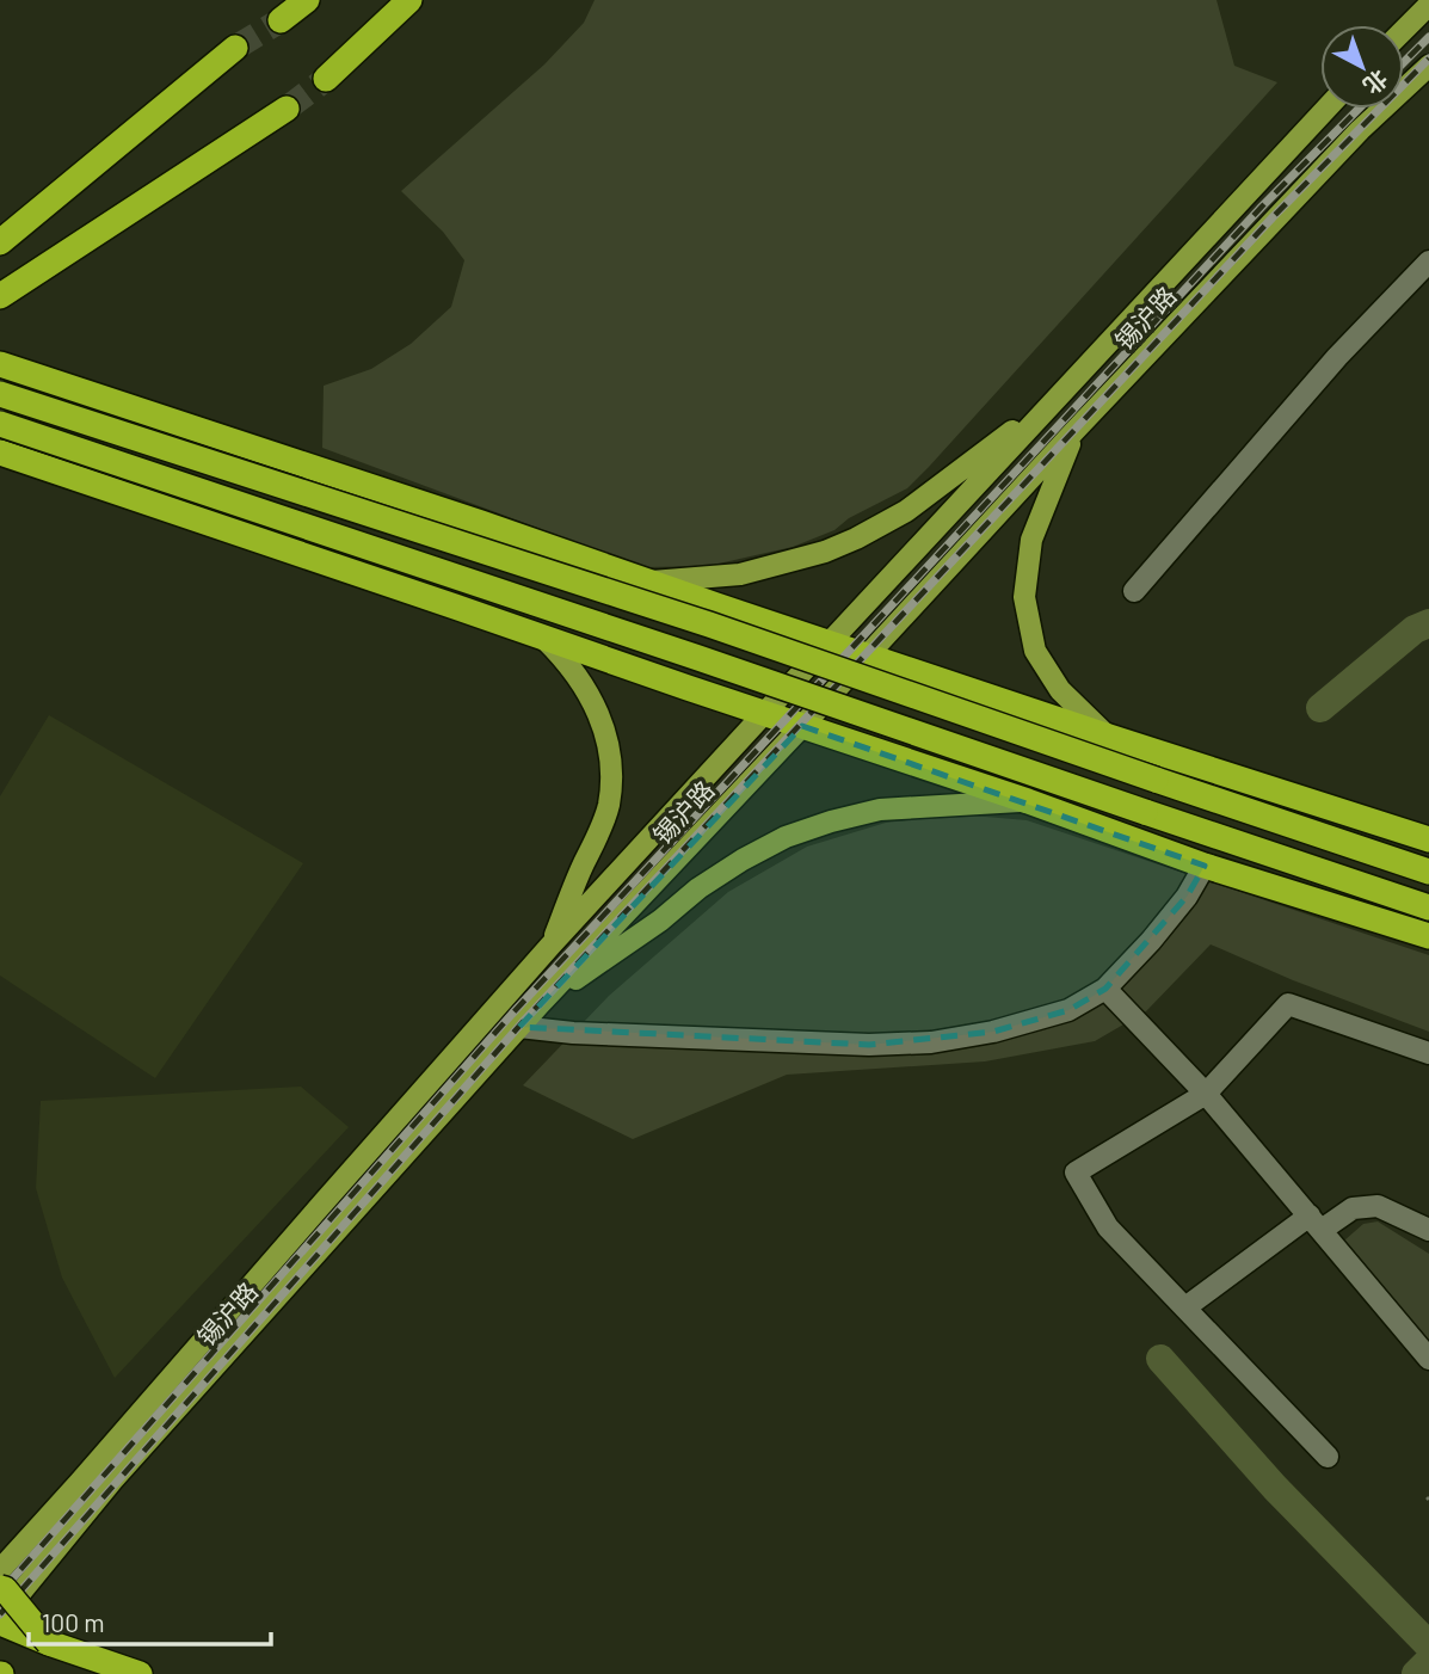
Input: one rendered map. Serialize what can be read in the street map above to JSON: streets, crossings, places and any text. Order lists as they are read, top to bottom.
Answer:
{
  "streets": {
    "main road": ["锡沪路"]
  },
  "scale_bar": "100 m",
  "north": "bottom right"
}
